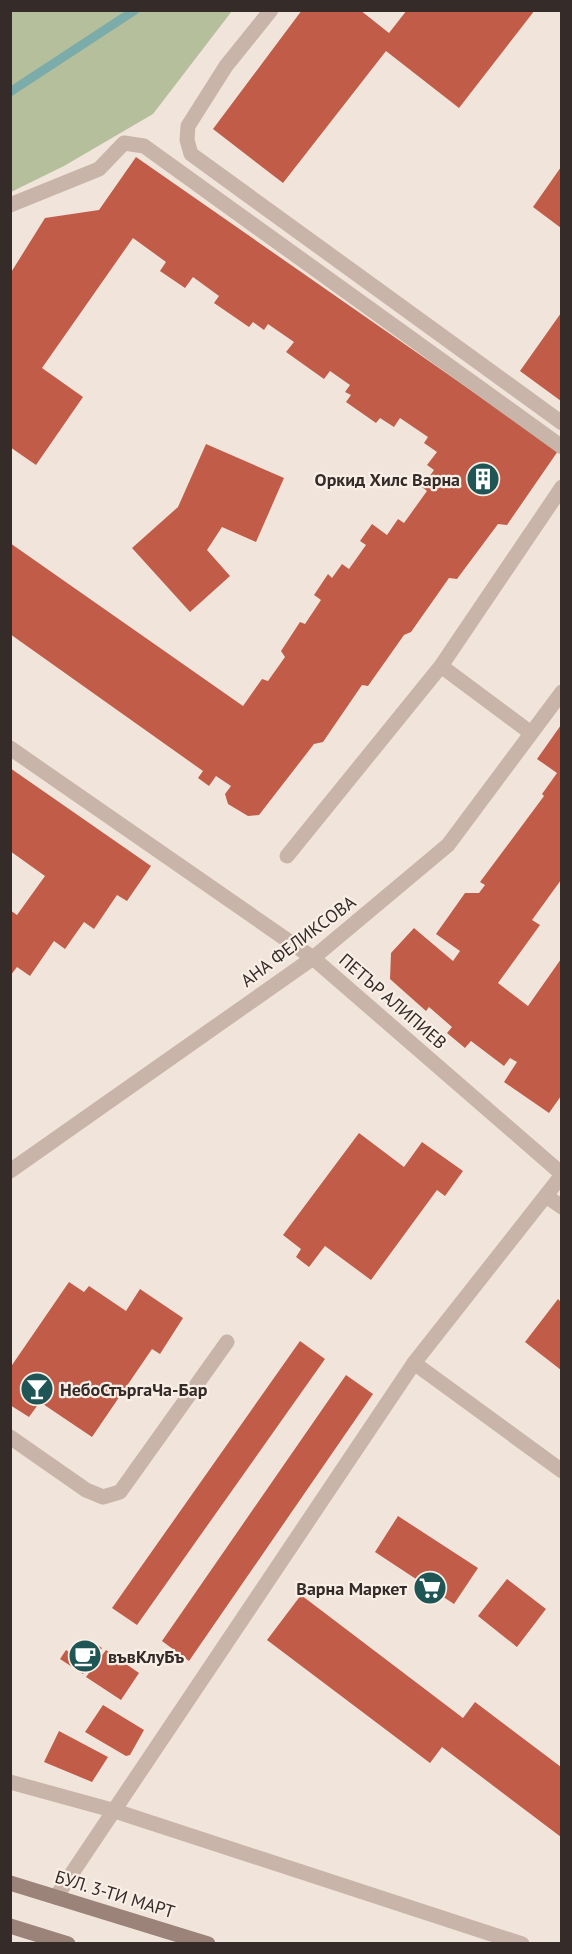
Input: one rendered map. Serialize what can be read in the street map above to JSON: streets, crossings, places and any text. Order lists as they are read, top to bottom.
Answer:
{
  "streets": {
    "street": ["АНА ФЕЛИКСОВА", "ПЕТЪР АЛИПИЕВ", "БУЛ. 3-ТИ МАРТ"]
  },
  "crossings": [
    ["АНА ФЕЛИКСОВА", "ПЕТЪР АЛИПИЕВ"]
  ],
  "places": {
    "building": ["Оркид Хилс Варна"],
    "bar": ["НебоСтъргаЧа-Бар"],
    "supermarket": ["Варна Маркет"],
    "cafe": ["въвКлуБъ"]
  }
}
